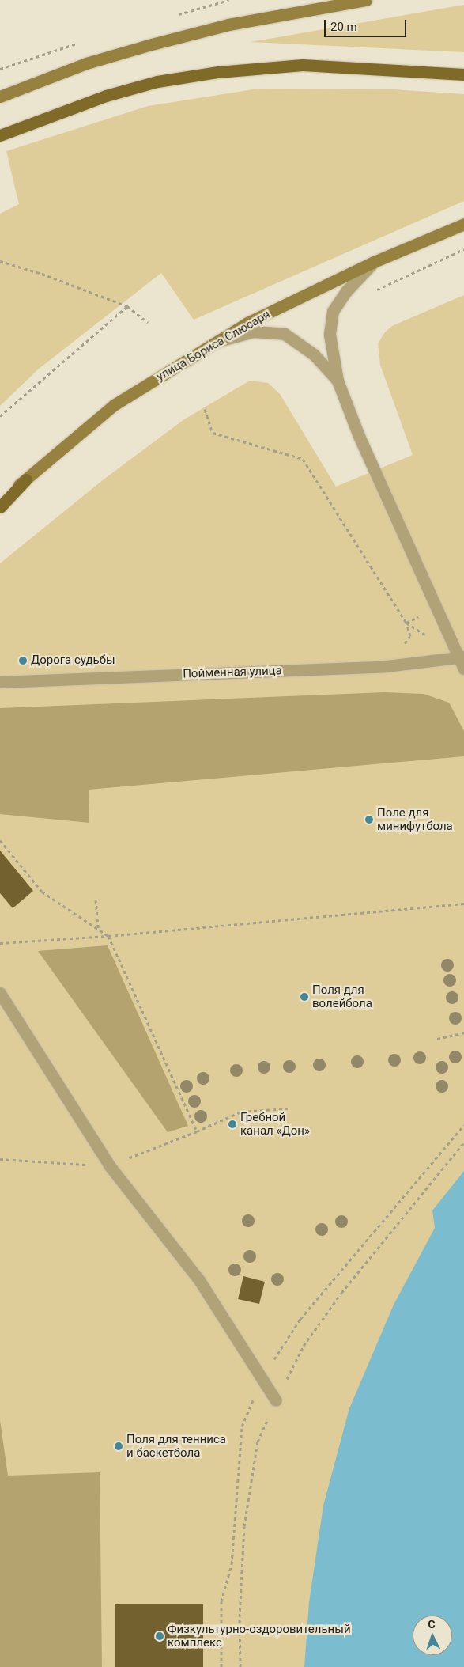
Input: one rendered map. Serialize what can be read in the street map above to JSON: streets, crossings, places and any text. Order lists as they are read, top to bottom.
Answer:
{
  "streets": {
    "main road": ["улица Бориса Слюсаря"],
    "street": ["Пойменная улица"]
  },
  "places": [
    "Дорога судьбы",
    "Поле для минифутбола",
    "Поля для волейбола",
    "Гребной канал «Дон»",
    "Поля для тенниса и баскетбола",
    "Физкультурно-оздоровительный комплекс"
  ],
  "scale_bar": "20 m",
  "north": "top"
}
